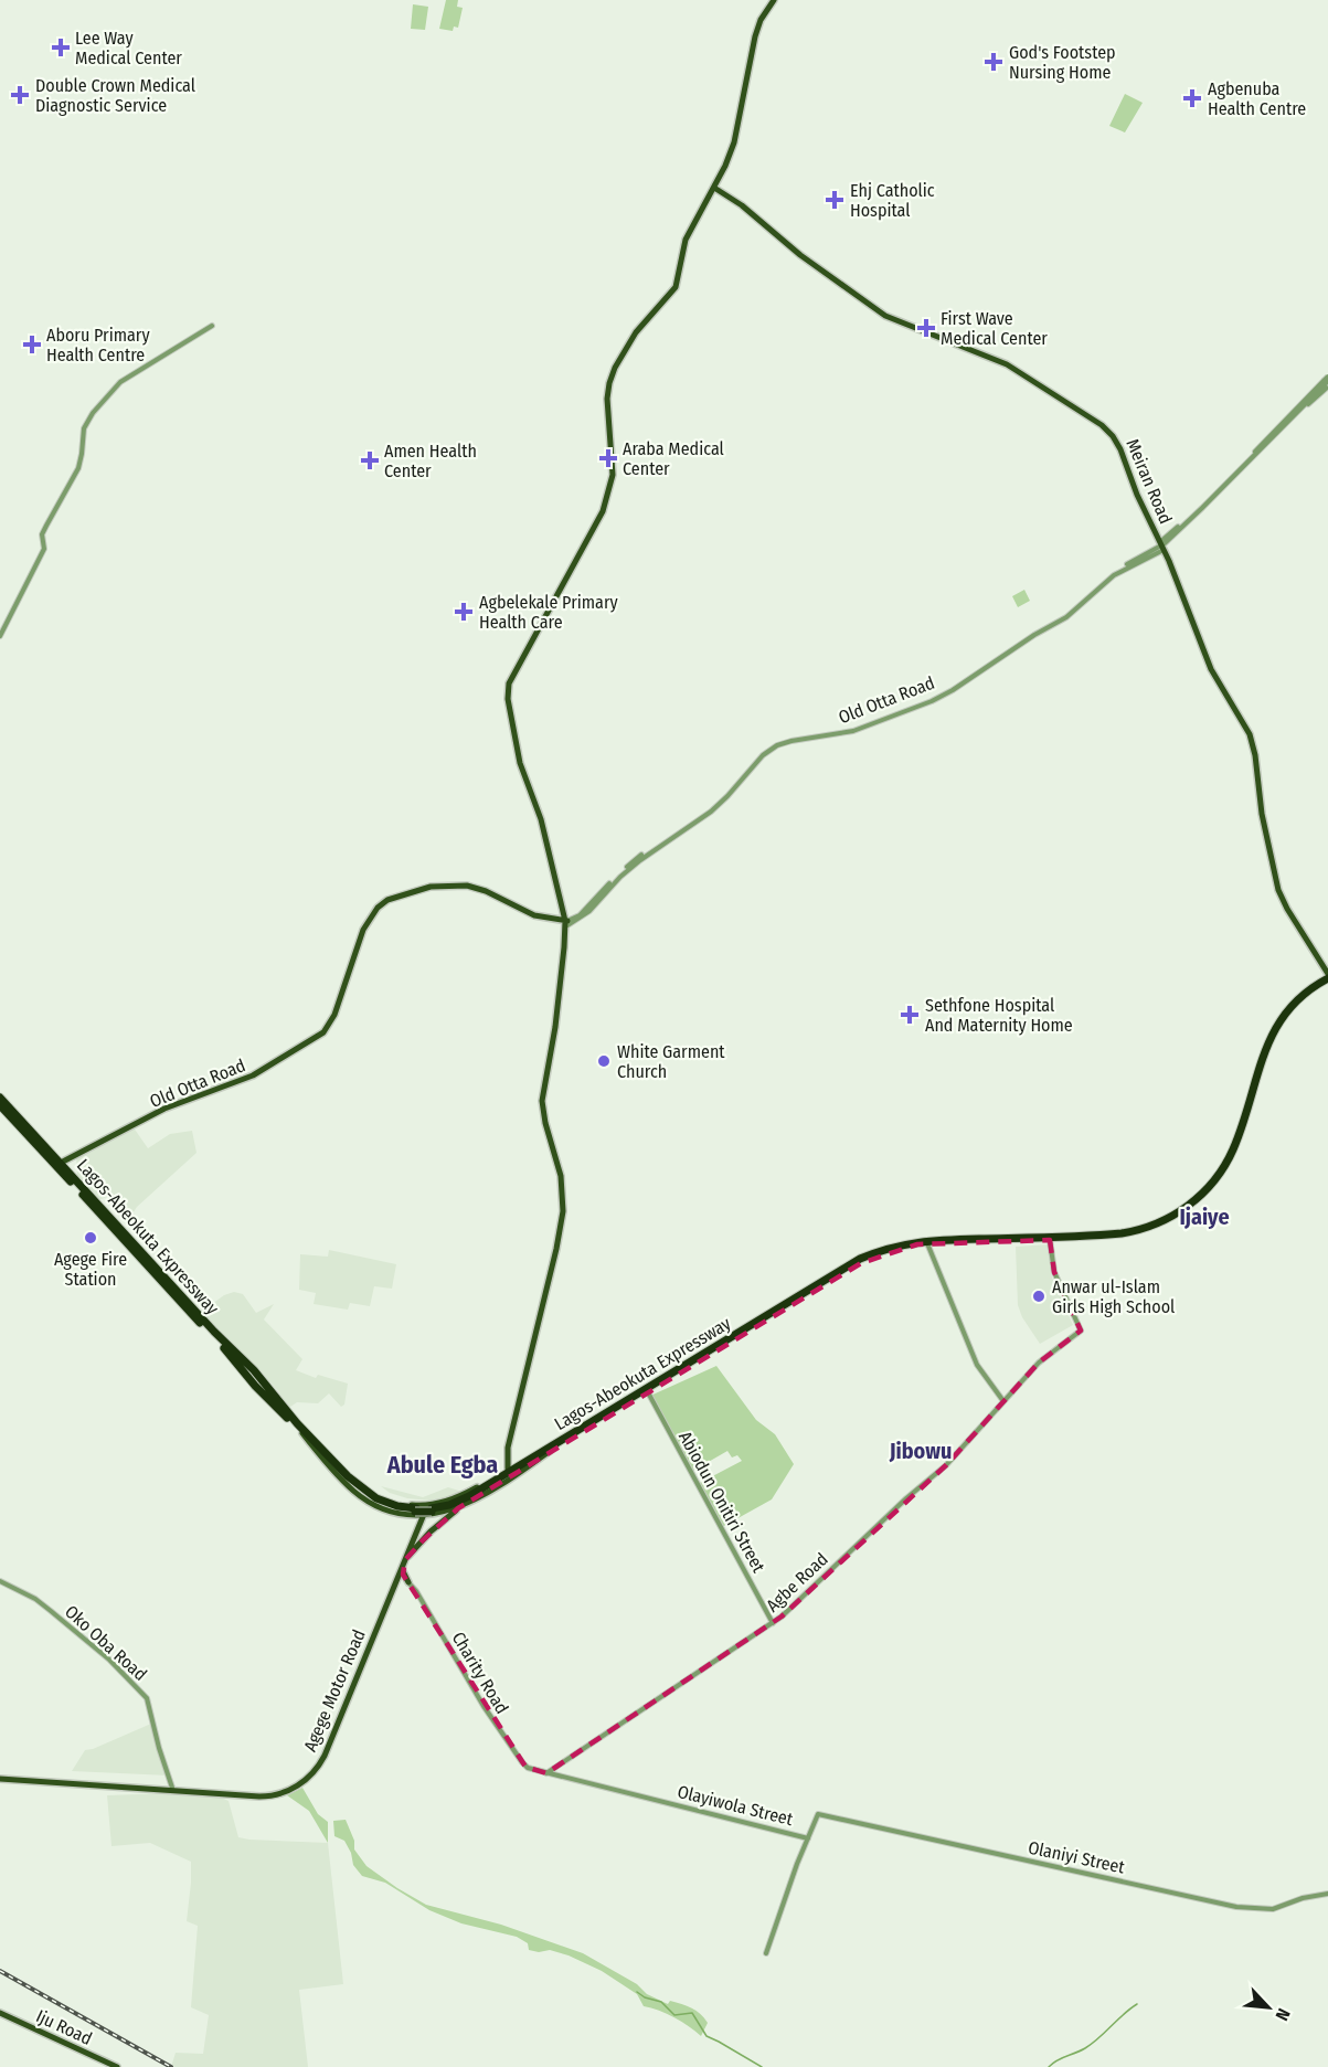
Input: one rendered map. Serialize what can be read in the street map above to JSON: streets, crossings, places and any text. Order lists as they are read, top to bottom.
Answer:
{
  "streets": {
    "highway": ["Lagos-Abeokuta Expressway"],
    "main road": [
      "Meiran Road",
      "Old Otta Road",
      "Agege Motor Road",
      "Iju Road"
    ],
    "street": [
      "Abiodun Onitiri Street",
      "Agbe Road",
      "Oko Oba Road",
      "Charity Road",
      "Olayiwola Street",
      "Olaniyi Street"
    ]
  },
  "crossings": [
    ["Meiran Road", "Old Otta Road"],
    ["Meiran Road", "Lagos-Abeokuta Expressway"],
    ["Old Otta Road", "Lagos-Abeokuta Expressway"],
    ["Lagos-Abeokuta Expressway", "Abiodun Onitiri Street"],
    ["Lagos-Abeokuta Expressway", "Agbe Road"],
    ["Lagos-Abeokuta Expressway", "Agege Motor Road"],
    ["Abiodun Onitiri Street", "Agbe Road"],
    ["Agbe Road", "Charity Road"],
    ["Agbe Road", "Olayiwola Street"],
    ["Charity Road", "Olayiwola Street"],
    ["Olayiwola Street", "Olaniyi Street"]
  ],
  "districts": ["Ijaiye", "Jibowu", "Abule Egba"],
  "places": {
    "health": [
      "Lee Way Medical Center",
      "God's Footstep Nursing Home",
      "Double Crown Medical Diagnostic Service",
      "Agbenuba Health Centre",
      "Ehj Catholic Hospital",
      "First Wave Medical Center",
      "Aboru Primary Health Centre",
      "Araba Medical Center",
      "Amen Health Center",
      "Agbelekale Primary Health Care",
      "Sethfone Hospital And Maternity Home"
    ],
    "other": ["White Garment Church", "Agege Fire Station", "Anwar ul-Islam Girls High School"]
  },
  "north": "bottom right"
}
